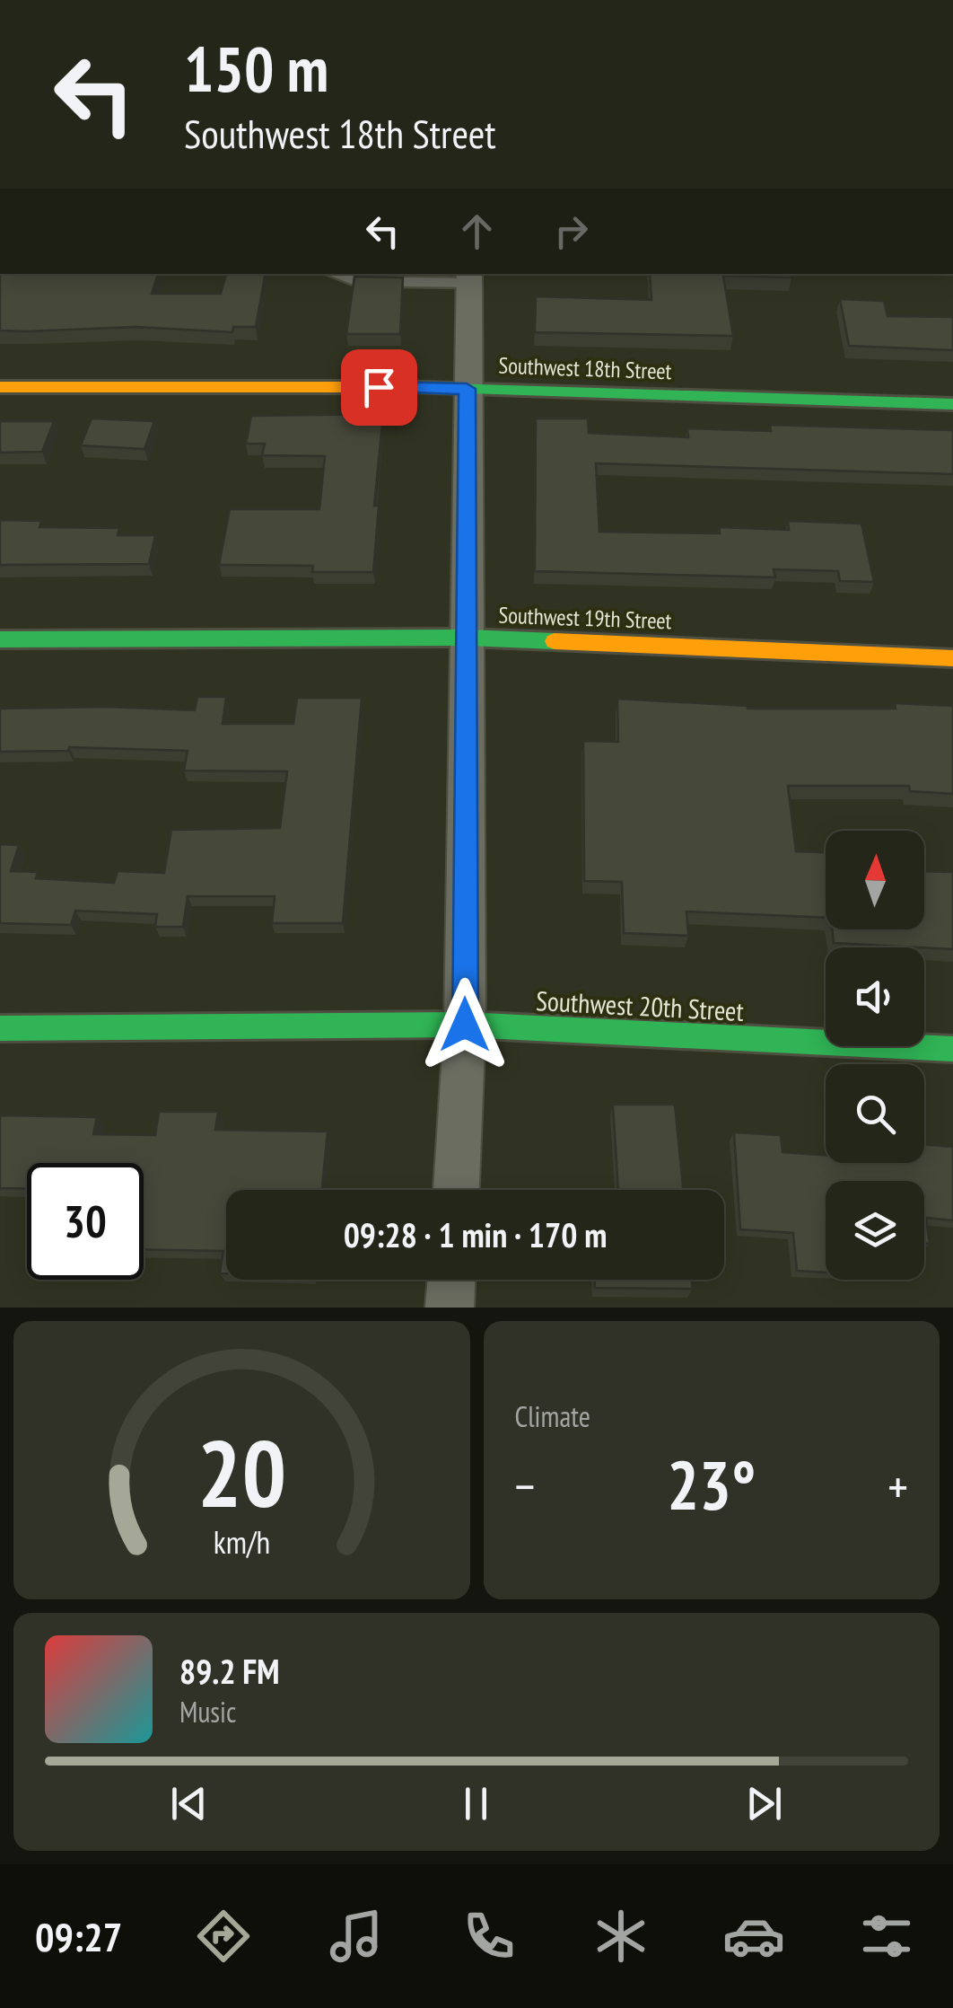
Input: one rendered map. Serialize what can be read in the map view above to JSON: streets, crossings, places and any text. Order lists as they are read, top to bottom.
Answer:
{
  "streets": {
    "street": ["Southwest 18th Street", "Southwest 19th Street", "Southwest 20th Street"]
  },
  "north": "top",
  "page": {
    "turn": ["150 m", "Southwest 18th Street"],
    "limit": "30",
    "trip": "09:28 · 1 min · 170 m",
    "tile": "Climate",
    "heat": ["−", "23°", "+"],
    "song": ["89.2 FM", "Music"],
    "tabs": "09:27",
    "gauge": ["20", "km/h"]
  }
}
